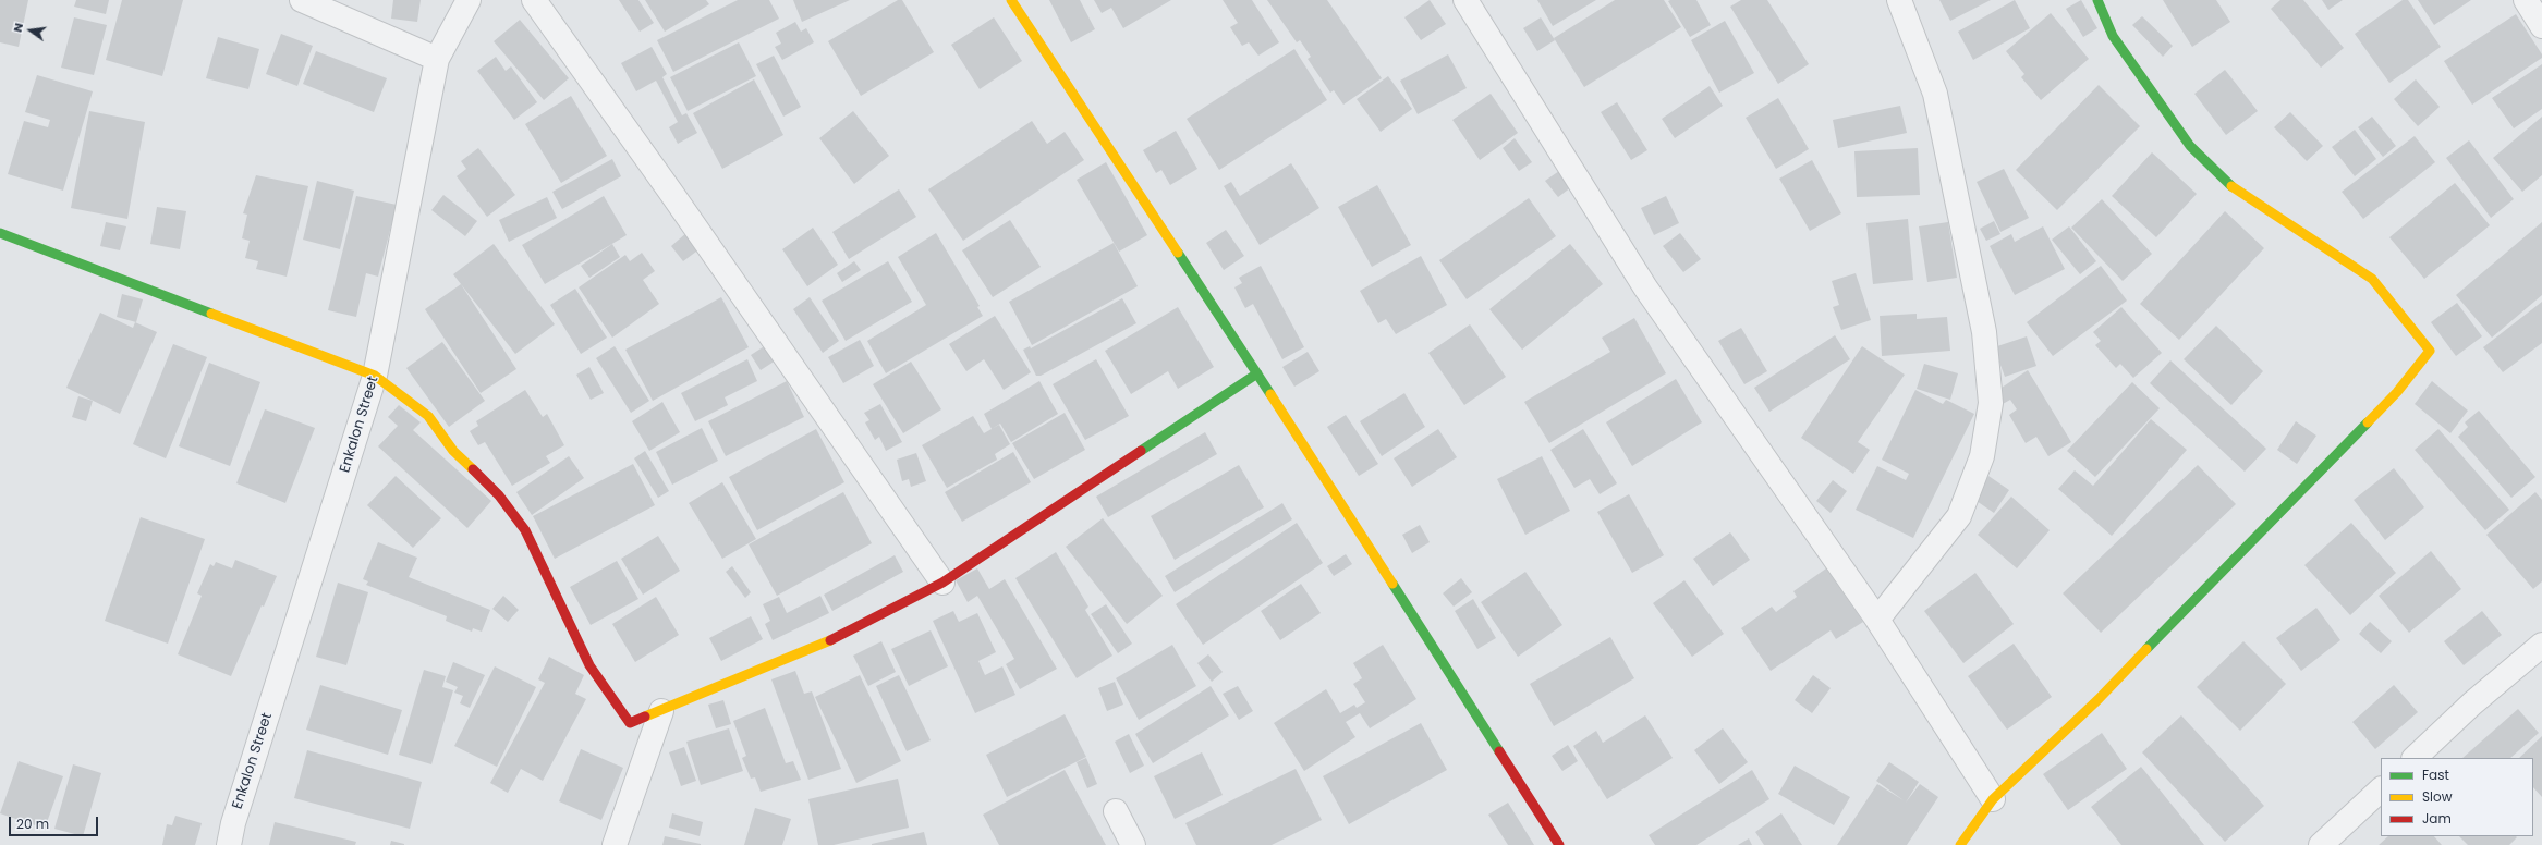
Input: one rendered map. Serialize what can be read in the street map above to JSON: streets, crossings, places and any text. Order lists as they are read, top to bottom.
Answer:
{
  "streets": {
    "street": ["Enkalon Street"]
  },
  "legend": ["Fast", "Slow", "Jam"],
  "scale_bar": "20 m",
  "north": "left"
}
